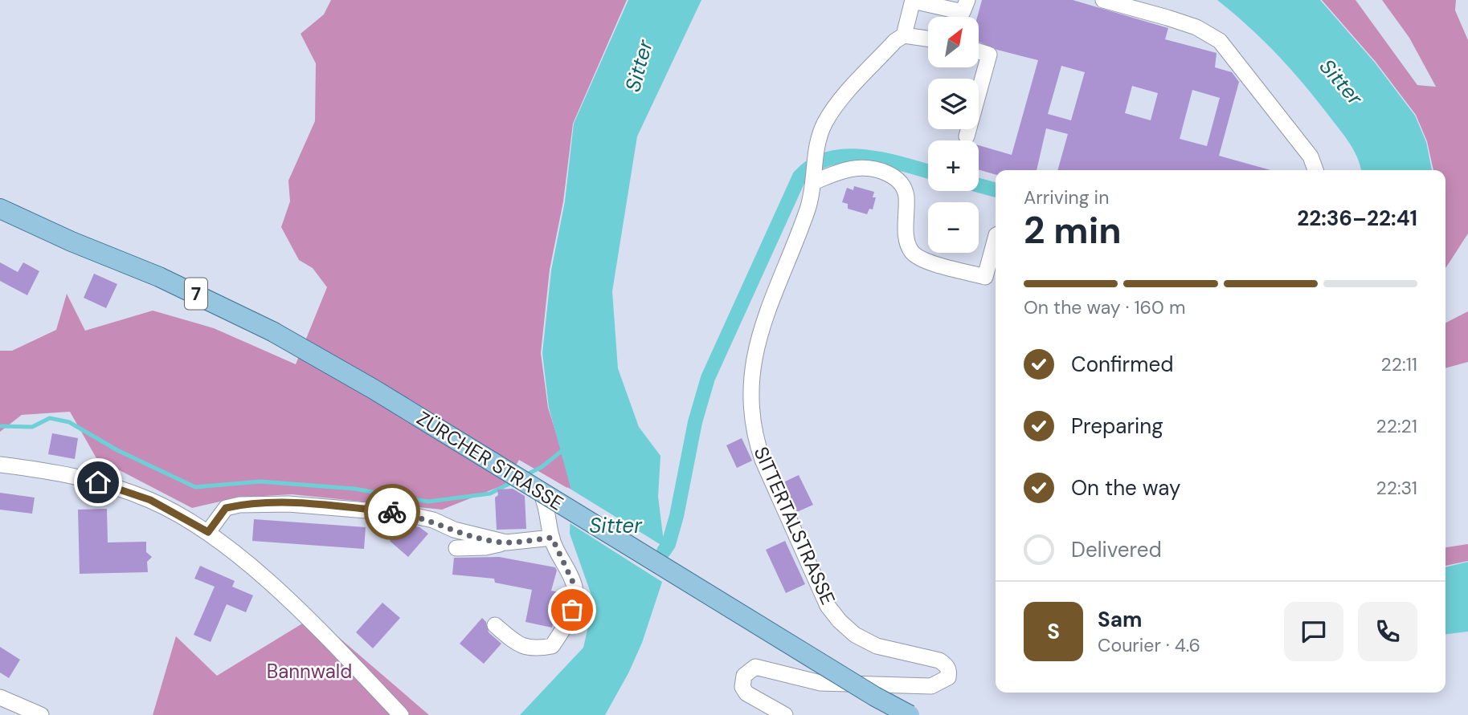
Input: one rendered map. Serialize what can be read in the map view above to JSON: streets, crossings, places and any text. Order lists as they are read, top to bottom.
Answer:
{
  "streets": {
    "main road": ["7", "ZÜRCHER STRASSE"],
    "street": ["SITTERTALSTRASSE"]
  },
  "water": ["Sitter"],
  "parks": ["Bannwald"],
  "north": "top right",
  "page": {
    "map_buttons": ["+", "−"],
    "heading": ["2 min", "Arriving in", "22:36–22:41"],
    "panel": ["Sam", "Courier · 4.6"],
    "bar": "On the way · 160 m",
    "list": [
      ["Confirmed", "22:11"],
      ["Preparing", "22:21"],
      ["On the way", "22:31"],
      "Delivered"
    ],
    "round": "S"
  }
}
